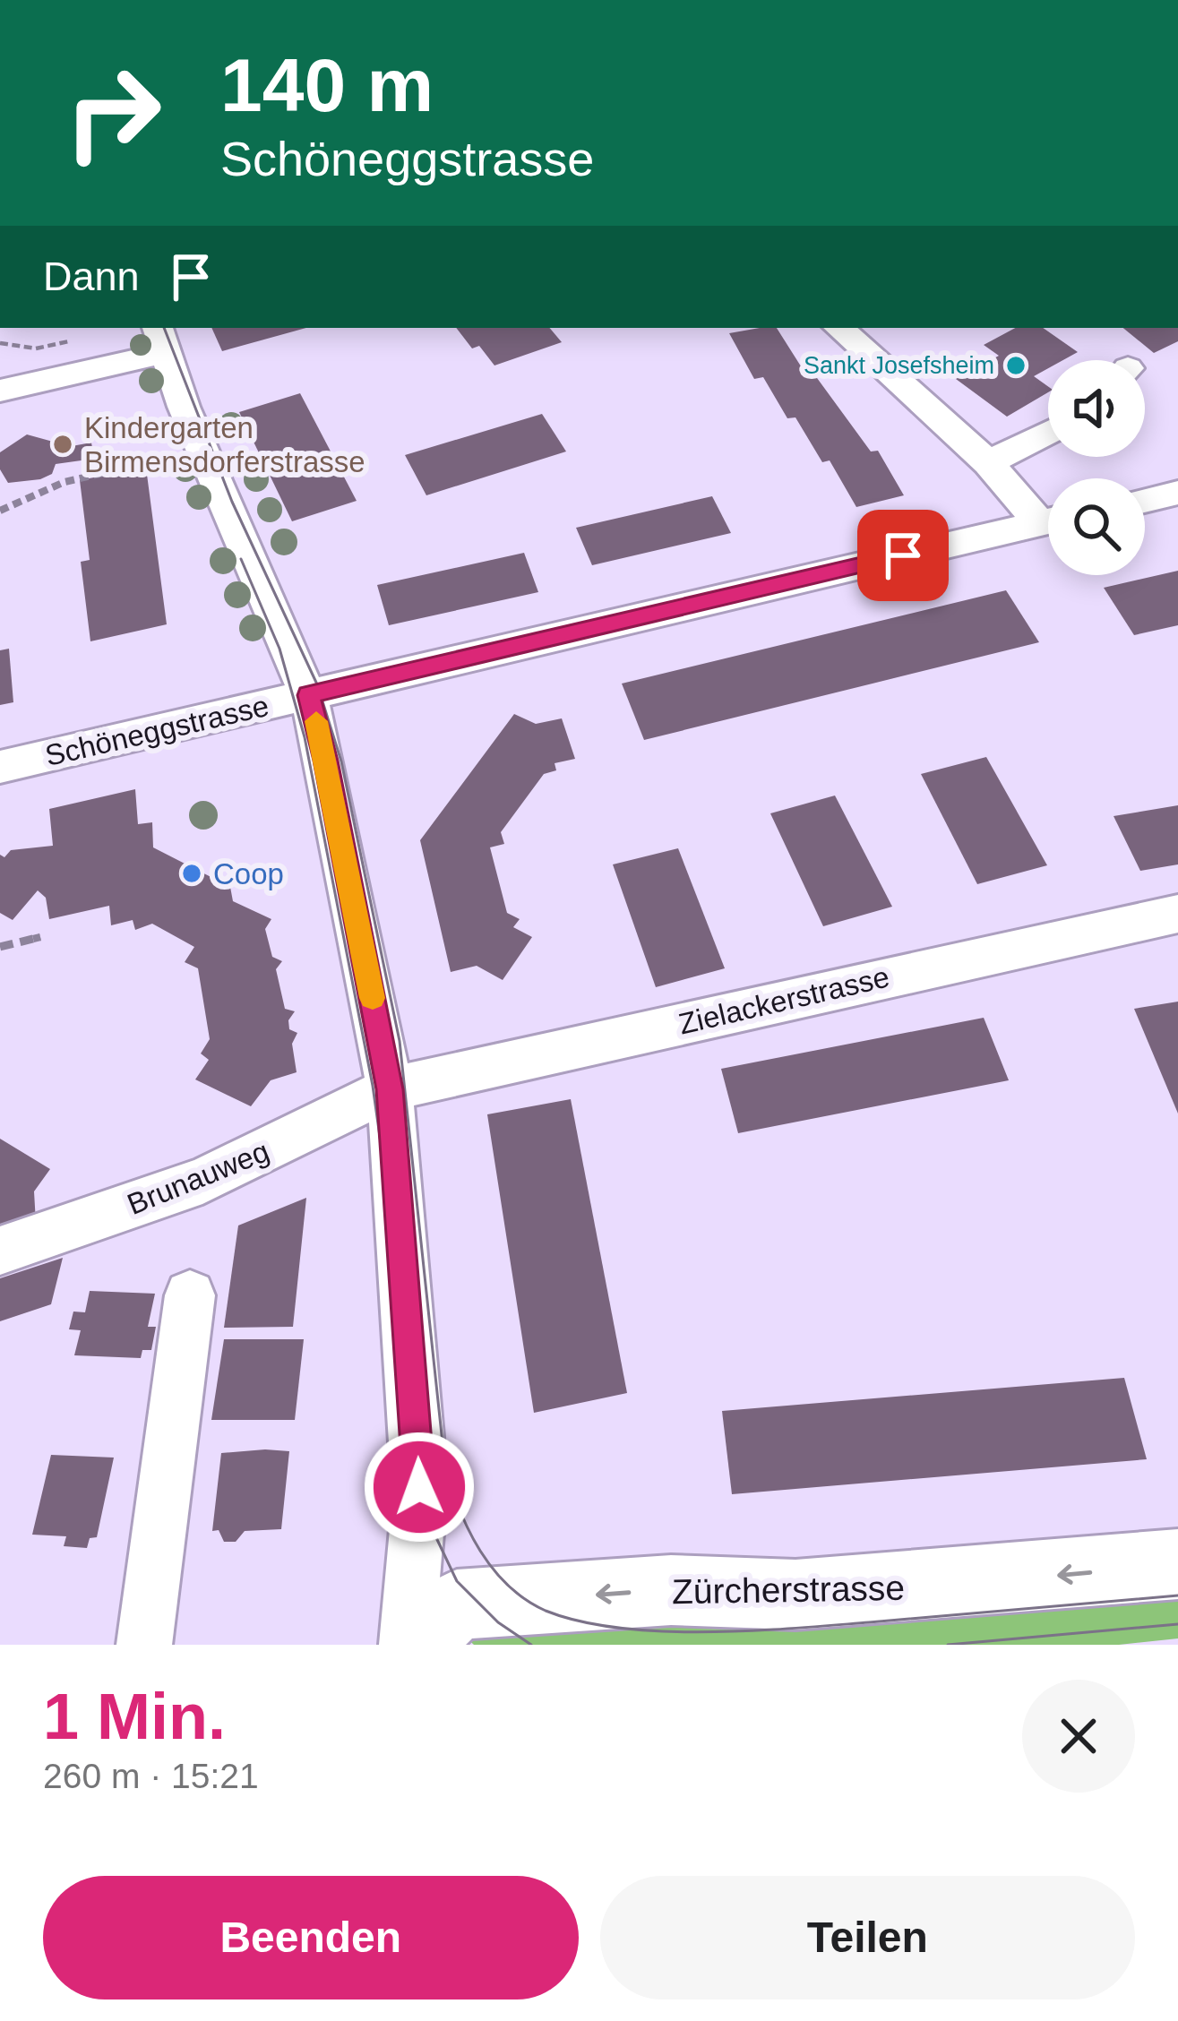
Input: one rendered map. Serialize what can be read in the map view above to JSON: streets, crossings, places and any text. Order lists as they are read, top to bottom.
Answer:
{
  "streets": {
    "main road": ["Zürcherstrasse"],
    "street": ["Schöneggstrasse", "Zielackerstrasse", "Brunauweg"]
  },
  "crossings": [
    ["Zielackerstrasse", "Brunauweg"]
  ],
  "one_way": ["Zürcherstrasse"],
  "places": ["Sankt Josefsheim", "Kindergarten Birmensdorferstrasse", "Coop"],
  "page": {
    "turn": ["140 m", "Schöneggstrasse"],
    "then": "Dann",
    "heading": ["1 Min.", "260 m · 15:21"],
    "buttons": ["Beenden", "Teilen"]
  }
}
